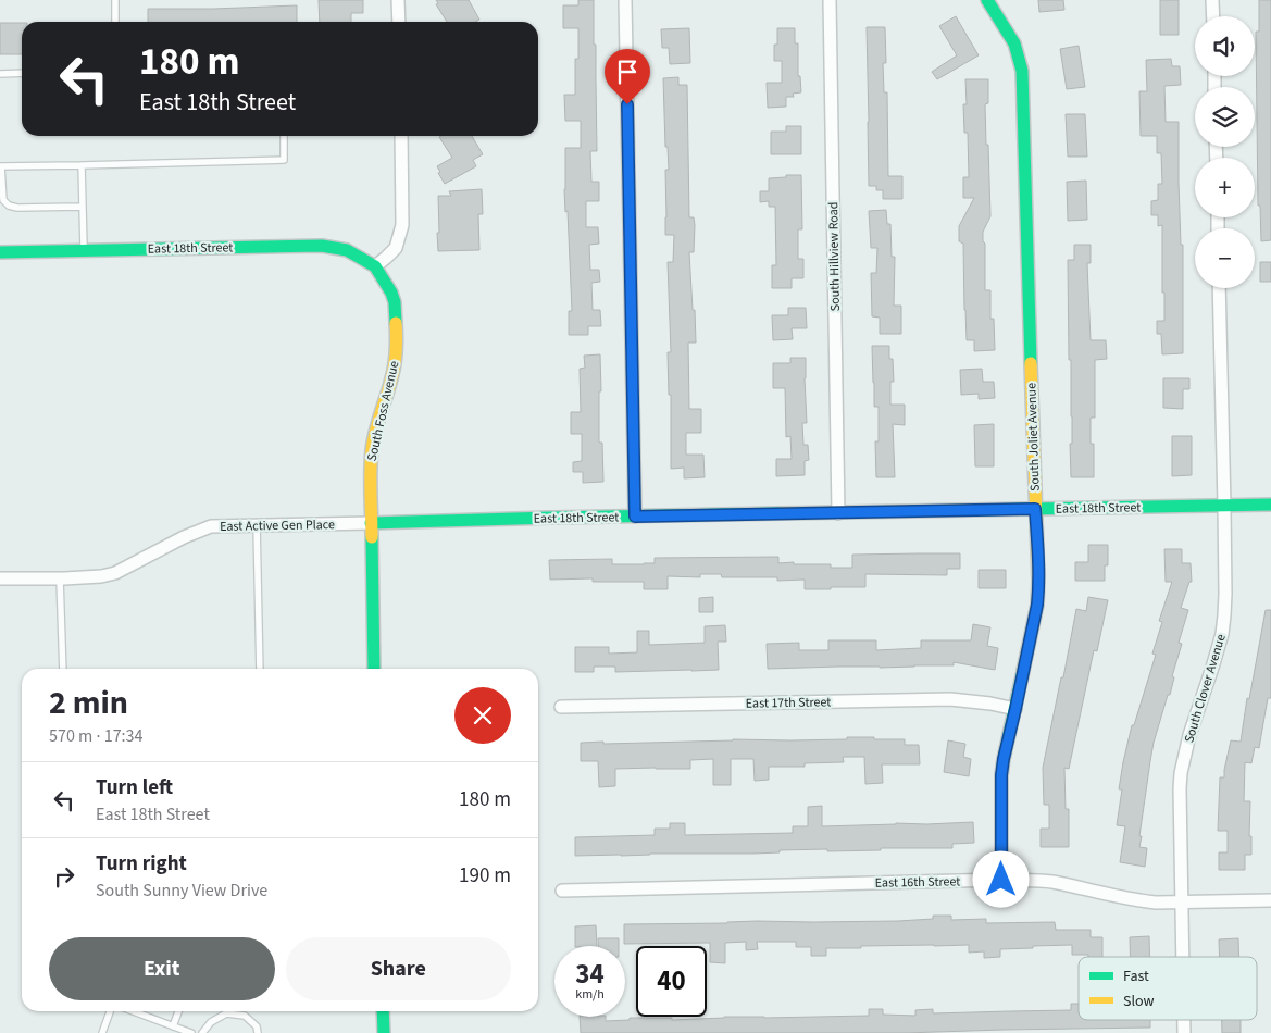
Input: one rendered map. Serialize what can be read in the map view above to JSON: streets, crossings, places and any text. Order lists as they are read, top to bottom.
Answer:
{
  "streets": {
    "street": [
      "East 18th Street",
      "South Hillview Road",
      "South Foss Avenue",
      "South Joliet Avenue",
      "East Active Gen Place",
      "South Clover Avenue",
      "East 17th Street",
      "East 16th Street"
    ]
  },
  "crossings": [
    ["East 18th Street", "South Hillview Road"],
    ["East 18th Street", "South Foss Avenue"],
    ["East 18th Street", "South Joliet Avenue"],
    ["East 18th Street", "East Active Gen Place"],
    ["East 18th Street", "South Clover Avenue"],
    ["South Foss Avenue", "East Active Gen Place"],
    ["South Joliet Avenue", "East 17th Street"],
    ["South Joliet Avenue", "East 16th Street"],
    ["South Clover Avenue", "East 16th Street"]
  ],
  "legend": ["Fast", "Slow"],
  "page": {
    "map_buttons": ["+", "−"],
    "turn": ["180 m", "East 18th Street"],
    "heading": ["2 min", "570 m · 17:34"],
    "list": [
      {
        "name": "Turn left",
        "note": "East 18th Street",
        "value": "180 m"
      },
      {
        "name": "Turn right",
        "note": "South Sunny View Drive",
        "value": "190 m"
      }
    ],
    "buttons": ["Exit", "Share"],
    "speed": "34 km/h",
    "limit": "40"
  }
}
